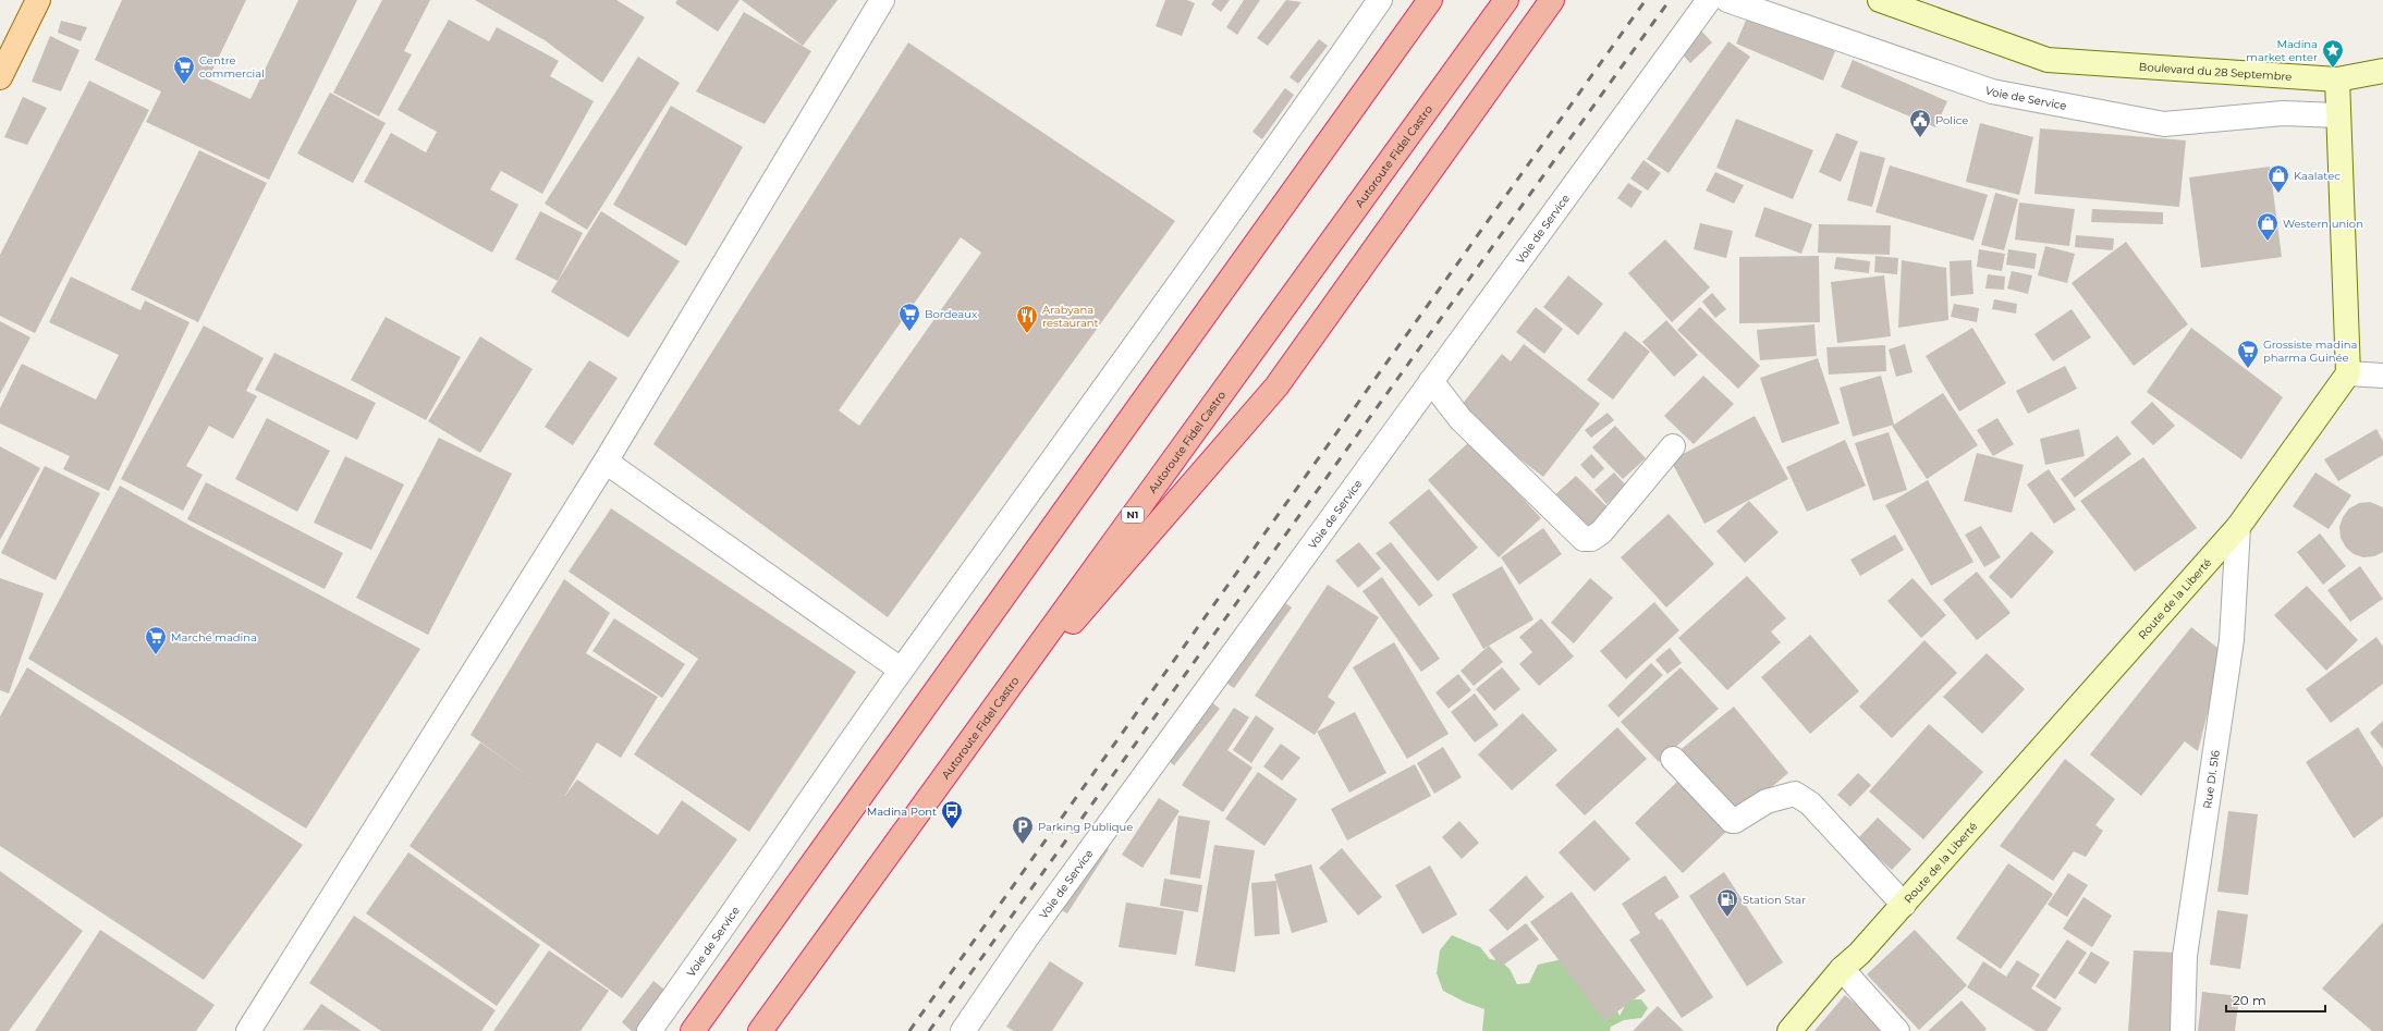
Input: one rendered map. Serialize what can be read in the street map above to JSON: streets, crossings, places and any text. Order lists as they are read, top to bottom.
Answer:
{
  "streets": {
    "highway": ["Autoroute Fidel Castro", "N1"],
    "main road": ["Boulevard du 28 Septembre", "Route de la Liberté"],
    "street": ["Voie de Service", "Rue DI. 516"]
  },
  "crossings": [
    ["Route de la Liberté", "Rue DI. 516"]
  ],
  "places": {
    "place": ["Madina market enter"],
    "supermarket": [
      "Centre commercial",
      "Bordeaux",
      "Grossiste madina pharma Guinée",
      "Marché madina"
    ],
    "public building": ["Police"],
    "shop": ["Kaalatec", "Western union"],
    "restaurant": ["Arabyana restaurant"],
    "bus stop": ["Madina Pont"],
    "parking": ["Parking Publique"],
    "fuel station": ["Station Star"]
  },
  "scale_bar": "20 m"
}
